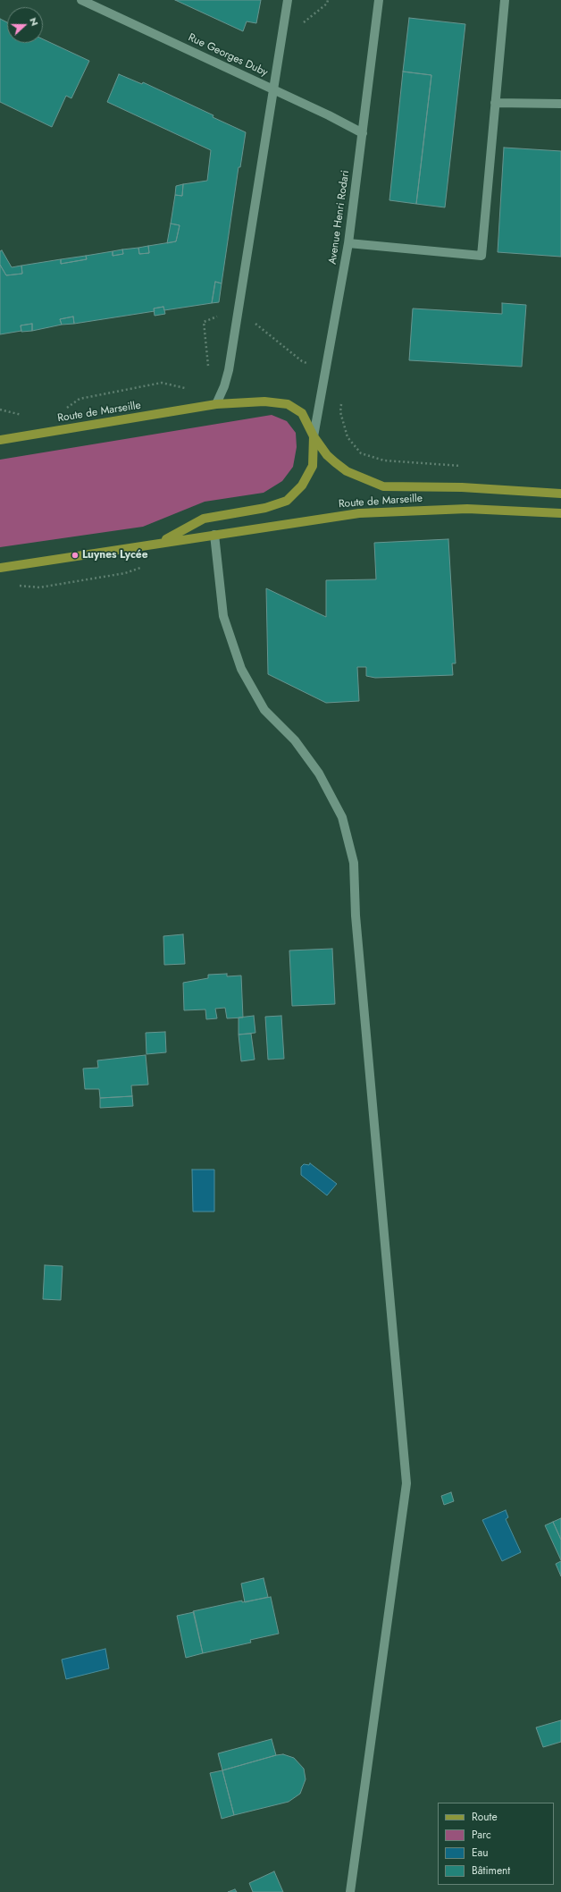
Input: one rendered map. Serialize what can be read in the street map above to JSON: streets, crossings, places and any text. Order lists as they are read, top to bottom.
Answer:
{
  "streets": {
    "main road": ["Route de Marseille"],
    "street": ["Rue Georges Duby", "Avenue Henri Rodari"]
  },
  "crossings": [
    ["Rue Georges Duby", "Avenue Henri Rodari"],
    ["Avenue Henri Rodari", "Route de Marseille"]
  ],
  "places": ["Luynes Lycée"],
  "legend": [
    "Route",
    "Parc",
    "Eau",
    "Bâtiment"
  ],
  "north": "right"
}
